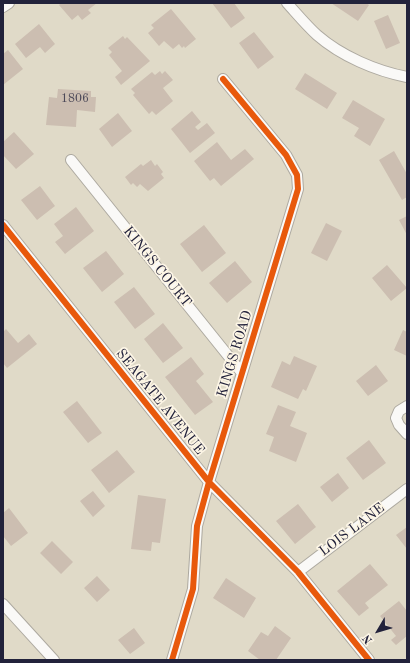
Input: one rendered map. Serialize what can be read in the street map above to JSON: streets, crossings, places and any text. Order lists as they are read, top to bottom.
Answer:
{
  "streets": {
    "street": [
      "KINGS COURT",
      "KINGS ROAD",
      "SEAGATE AVENUE",
      "LOIS LANE"
    ]
  },
  "crossings": [
    ["KINGS COURT", "KINGS ROAD"],
    ["KINGS ROAD", "SEAGATE AVENUE"],
    ["SEAGATE AVENUE", "LOIS LANE"]
  ],
  "house_numbers": ["1806"],
  "north": "bottom left"
}
